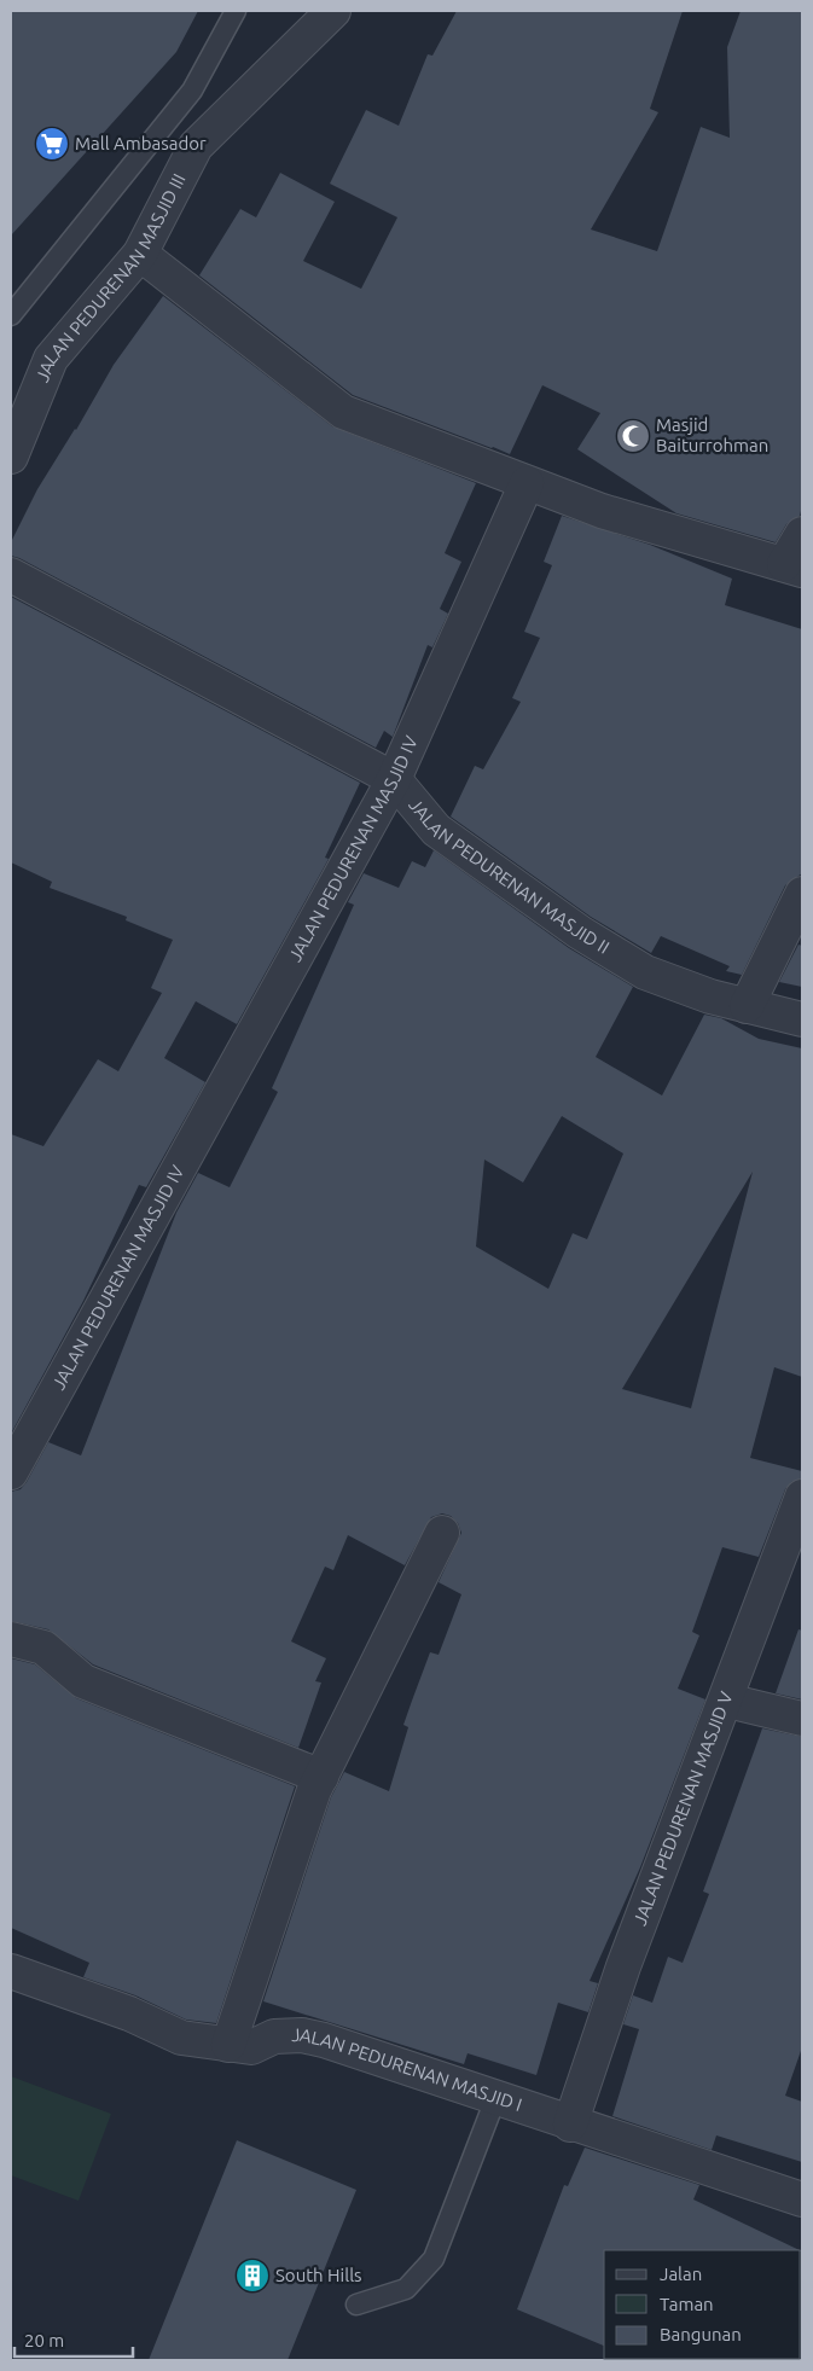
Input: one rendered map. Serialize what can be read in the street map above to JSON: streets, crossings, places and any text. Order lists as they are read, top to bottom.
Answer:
{
  "streets": {
    "street": [
      "JALAN PEDURENAN MASJID III",
      "JALAN PEDURENAN MASJID IV",
      "JALAN PEDURENAN MASJID II",
      "JALAN PEDURENAN MASJID V",
      "JALAN PEDURENAN MASJID I"
    ]
  },
  "crossings": [
    ["JALAN PEDURENAN MASJID IV", "JALAN PEDURENAN MASJID II"],
    ["JALAN PEDURENAN MASJID V", "JALAN PEDURENAN MASJID I"]
  ],
  "places": {
    "supermarket": ["Mall Ambasador"],
    "mosque": ["Masjid Baiturrohman"],
    "building": ["South Hills"]
  },
  "legend": ["Jalan", "Taman", "Bangunan"],
  "scale_bar": "20 m"
}
